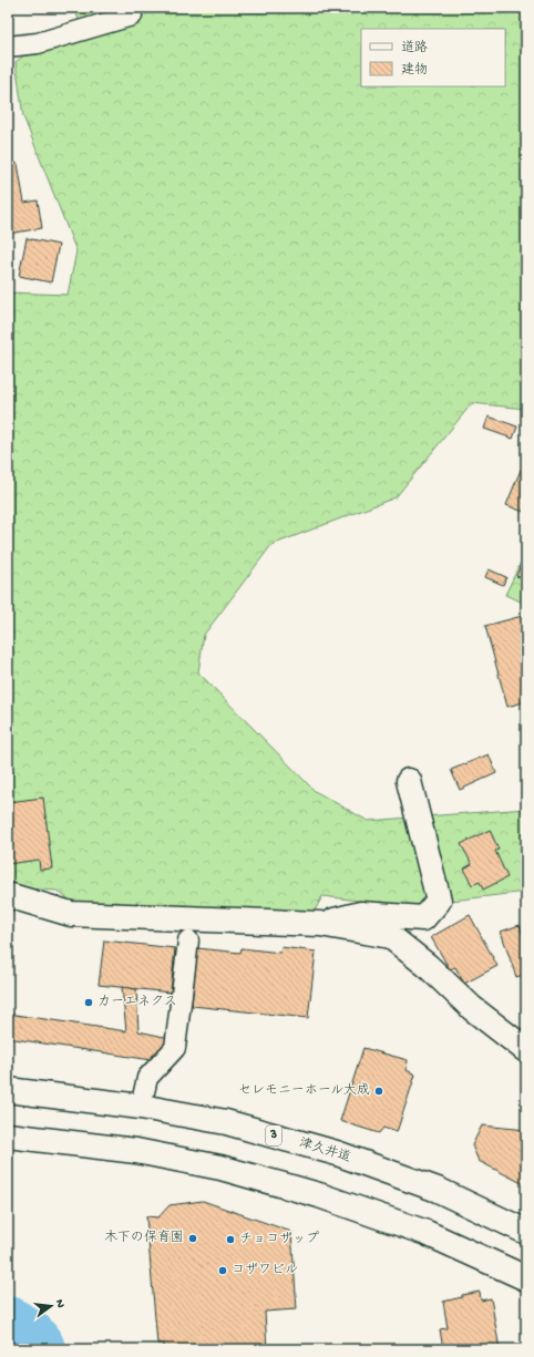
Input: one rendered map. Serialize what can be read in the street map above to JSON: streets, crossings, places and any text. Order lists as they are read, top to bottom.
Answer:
{
  "streets": {
    "main road": ["3", "津久井道"]
  },
  "places": [
    "カーエネクス",
    "セレモニーホール大成",
    "木下の保育園",
    "チョコザップ",
    "コザワビル"
  ],
  "legend": ["道路", "建物"],
  "north": "right"
}
